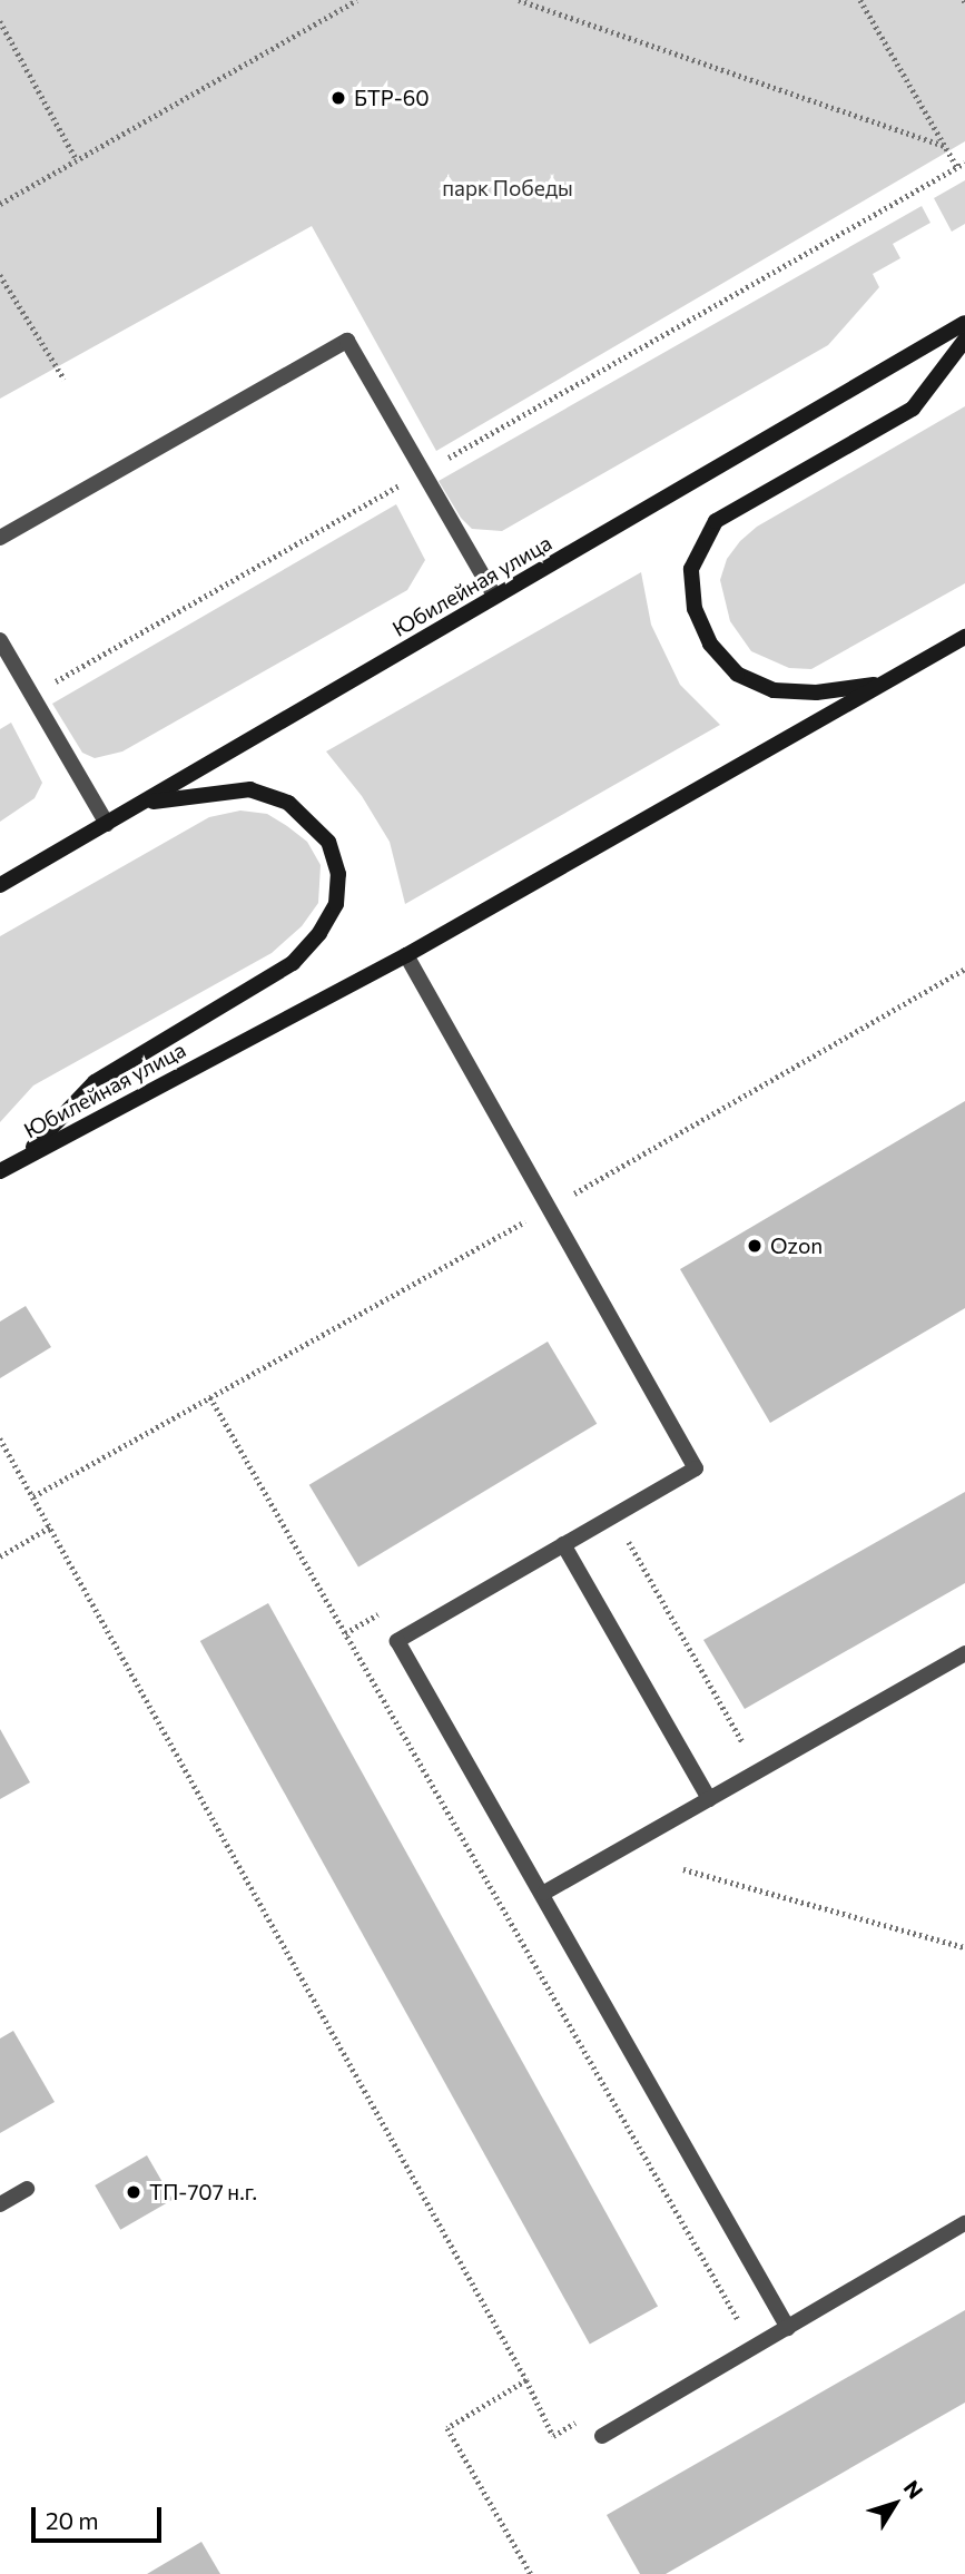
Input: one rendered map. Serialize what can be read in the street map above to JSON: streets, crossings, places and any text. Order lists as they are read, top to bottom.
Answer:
{
  "streets": {
    "main road": ["Юбилейная улица"]
  },
  "parks": ["парк Победы"],
  "places": ["БТР-60", "Ozon", "ТП-707 н.г."],
  "scale_bar": "20 m",
  "north": "top right"
}
